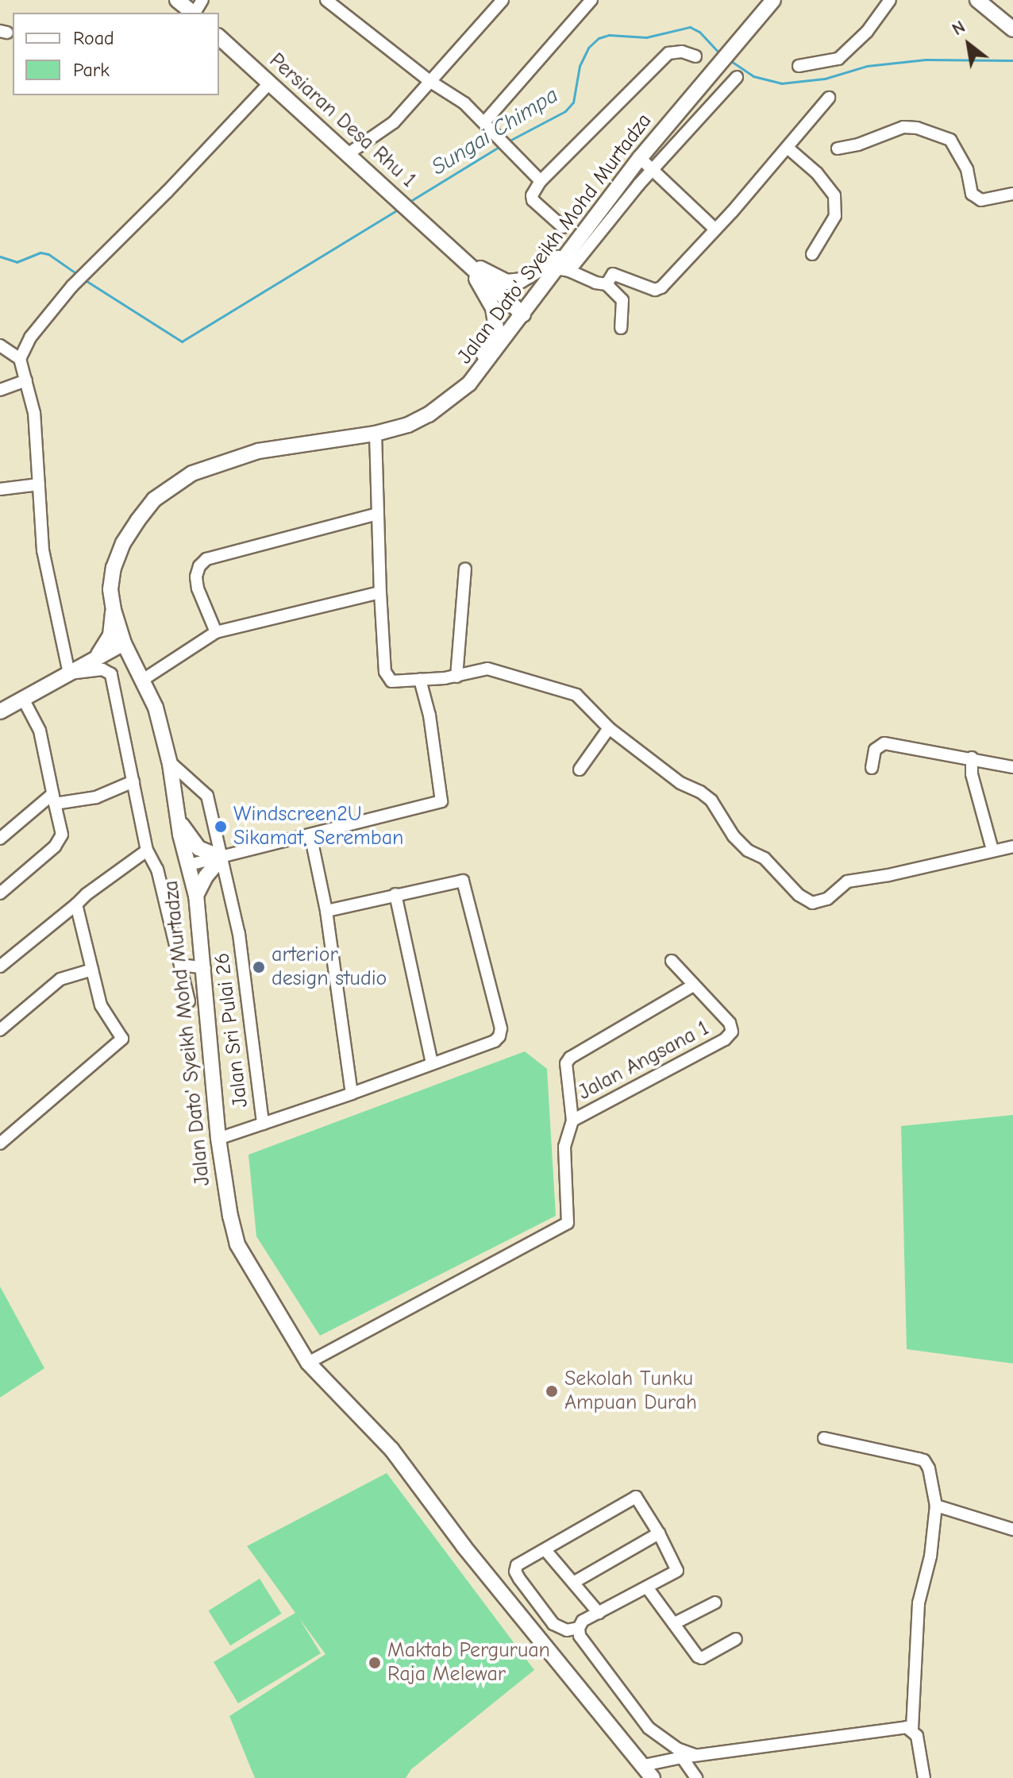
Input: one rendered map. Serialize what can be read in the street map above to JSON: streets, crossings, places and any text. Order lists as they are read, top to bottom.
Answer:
{
  "streets": {
    "main road": ["Persiaran Desa Rhu 1", "Jalan Dato' Syeikh Mohd Murtadza"],
    "street": ["Jalan Sri Pulai 26", "Jalan Angsana 1"]
  },
  "crossings": [
    ["Persiaran Desa Rhu 1", "Jalan Dato' Syeikh Mohd Murtadza"],
    ["Jalan Dato' Syeikh Mohd Murtadza", "Jalan Sri Pulai 26"]
  ],
  "water": ["Sungai Chimpa"],
  "places": [
    "Windscreen2U Sikamat, Seremban",
    "arterior design studio",
    "Sekolah Tunku Ampuan Durah",
    "Maktab Perguruan Raja Melewar"
  ],
  "legend": ["Road", "Park"],
  "north": "top left"
}
